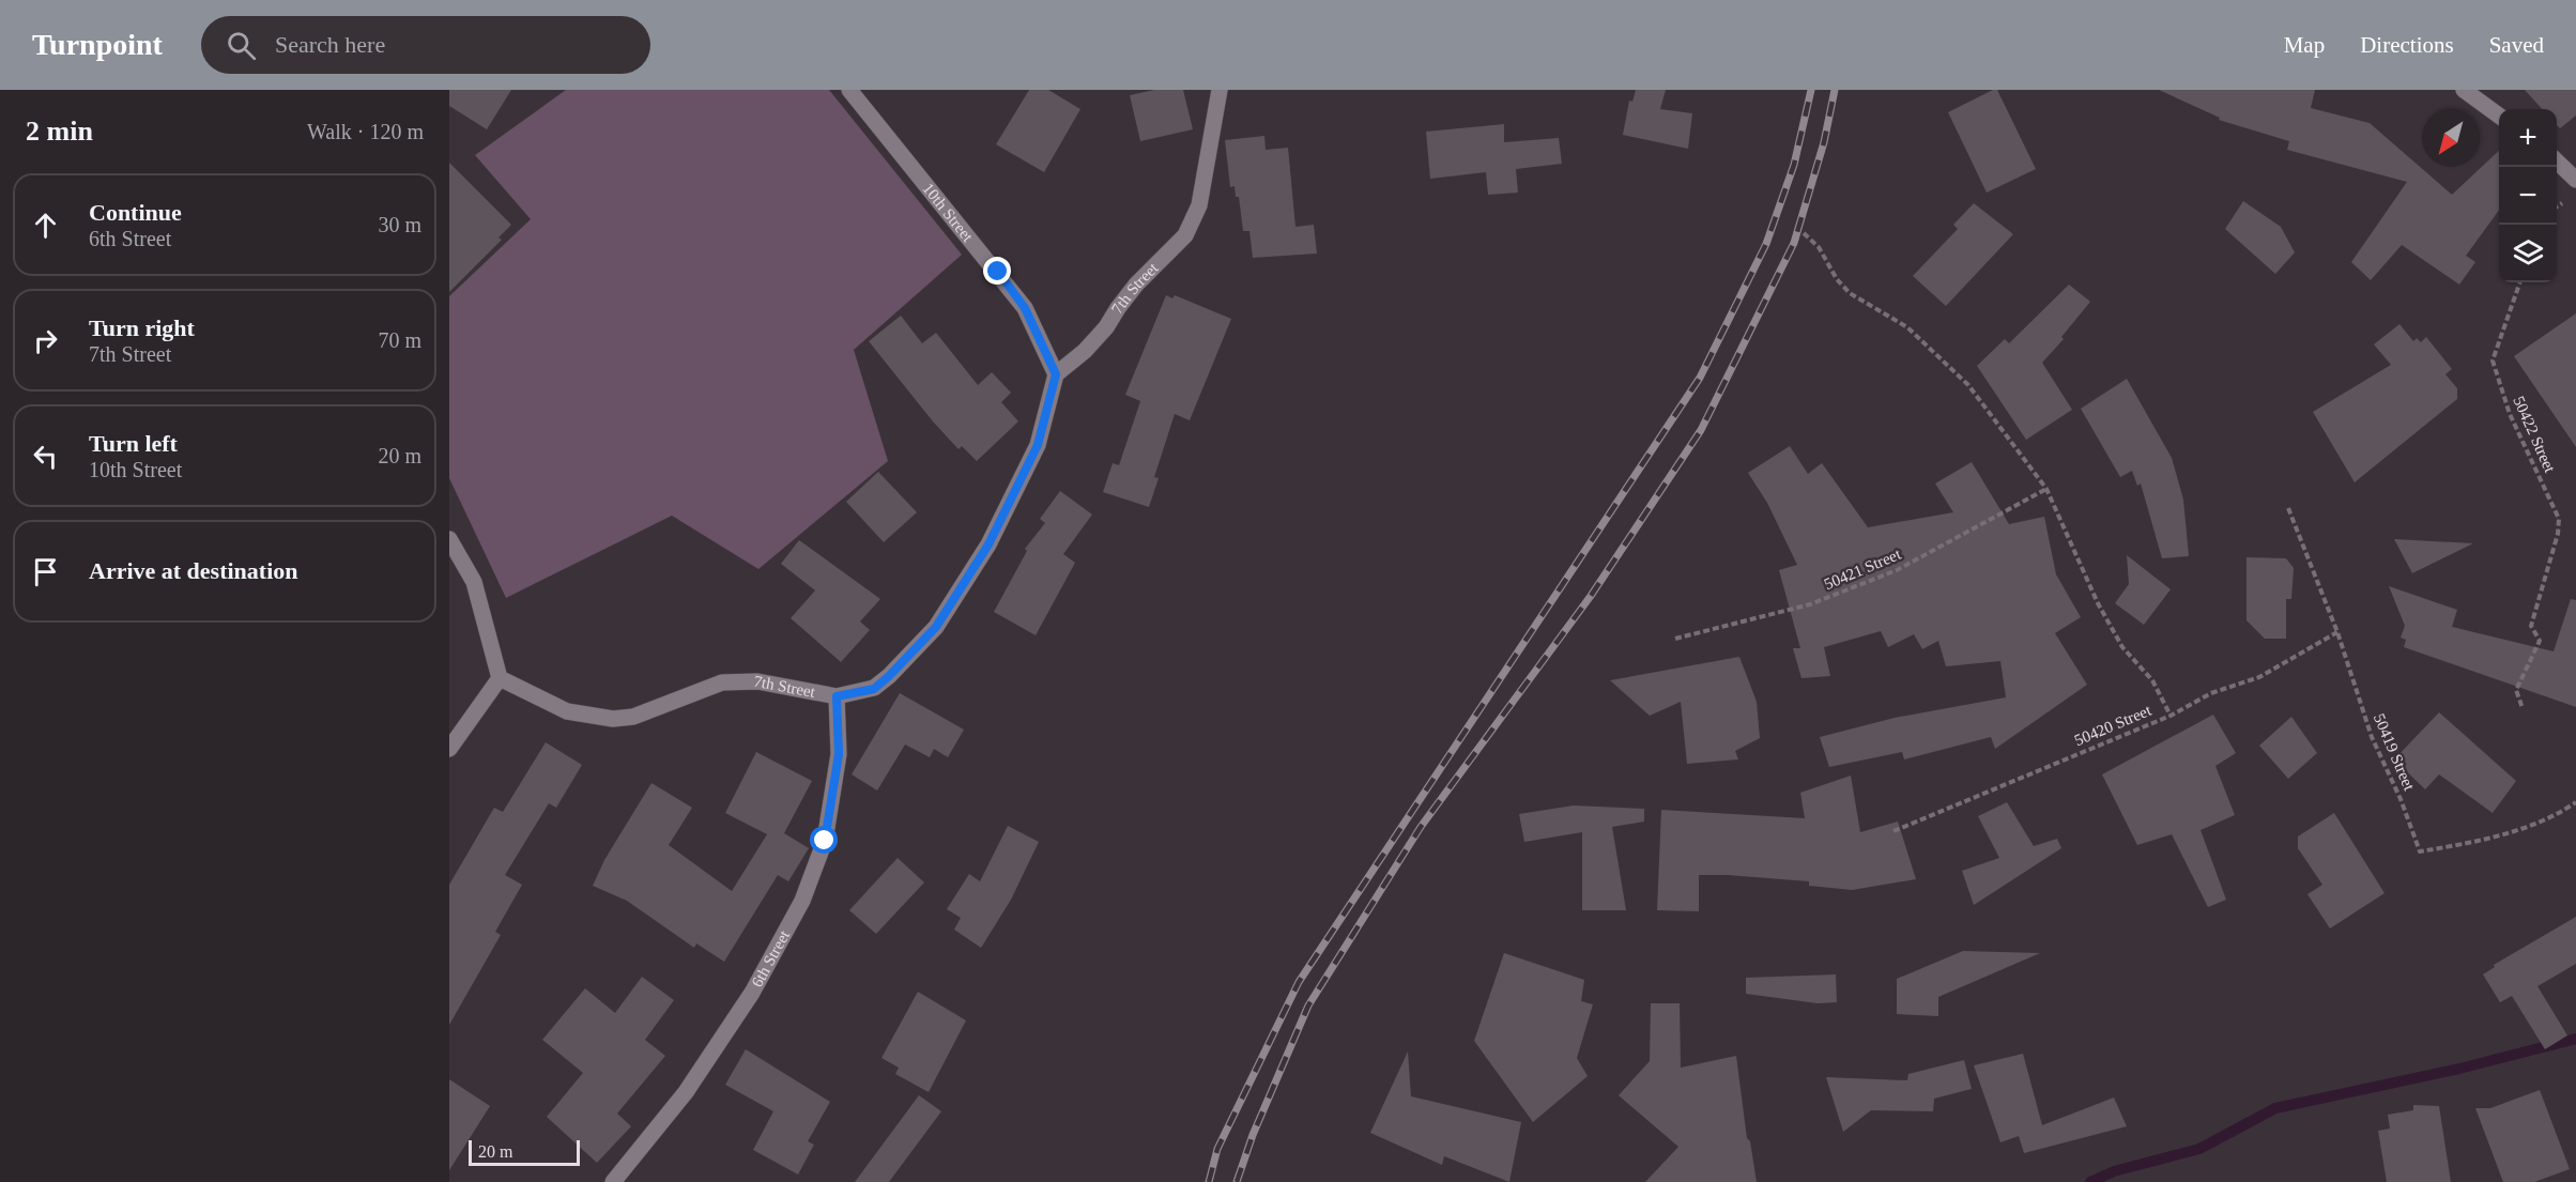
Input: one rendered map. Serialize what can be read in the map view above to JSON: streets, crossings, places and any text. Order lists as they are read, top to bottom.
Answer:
{
  "streets": {
    "street": ["10th Street", "7th Street", "6th Street"],
    "path": [
      "50422 Street",
      "50421 Street",
      "50420 Street",
      "50419 Street"
    ]
  },
  "crossings": [
    ["10th Street", "7th Street"],
    ["7th Street", "6th Street"],
    ["50420 Street", "50419 Street"]
  ],
  "scale_bar": "20 m",
  "north": "bottom left",
  "page": {
    "header": "Turnpoint",
    "search": "Search here",
    "nav": ["Map", "Directions", "Saved"],
    "heading": ["2 min", "Walk · 120 m"],
    "map_buttons": ["+", "−"],
    "list": [
      ["Continue", "6th Street", "30 m"],
      ["Turn right", "7th Street", "70 m"],
      ["Turn left", "10th Street", "20 m"],
      "Arrive at destination"
    ],
    "scale": "20 m"
  }
}
